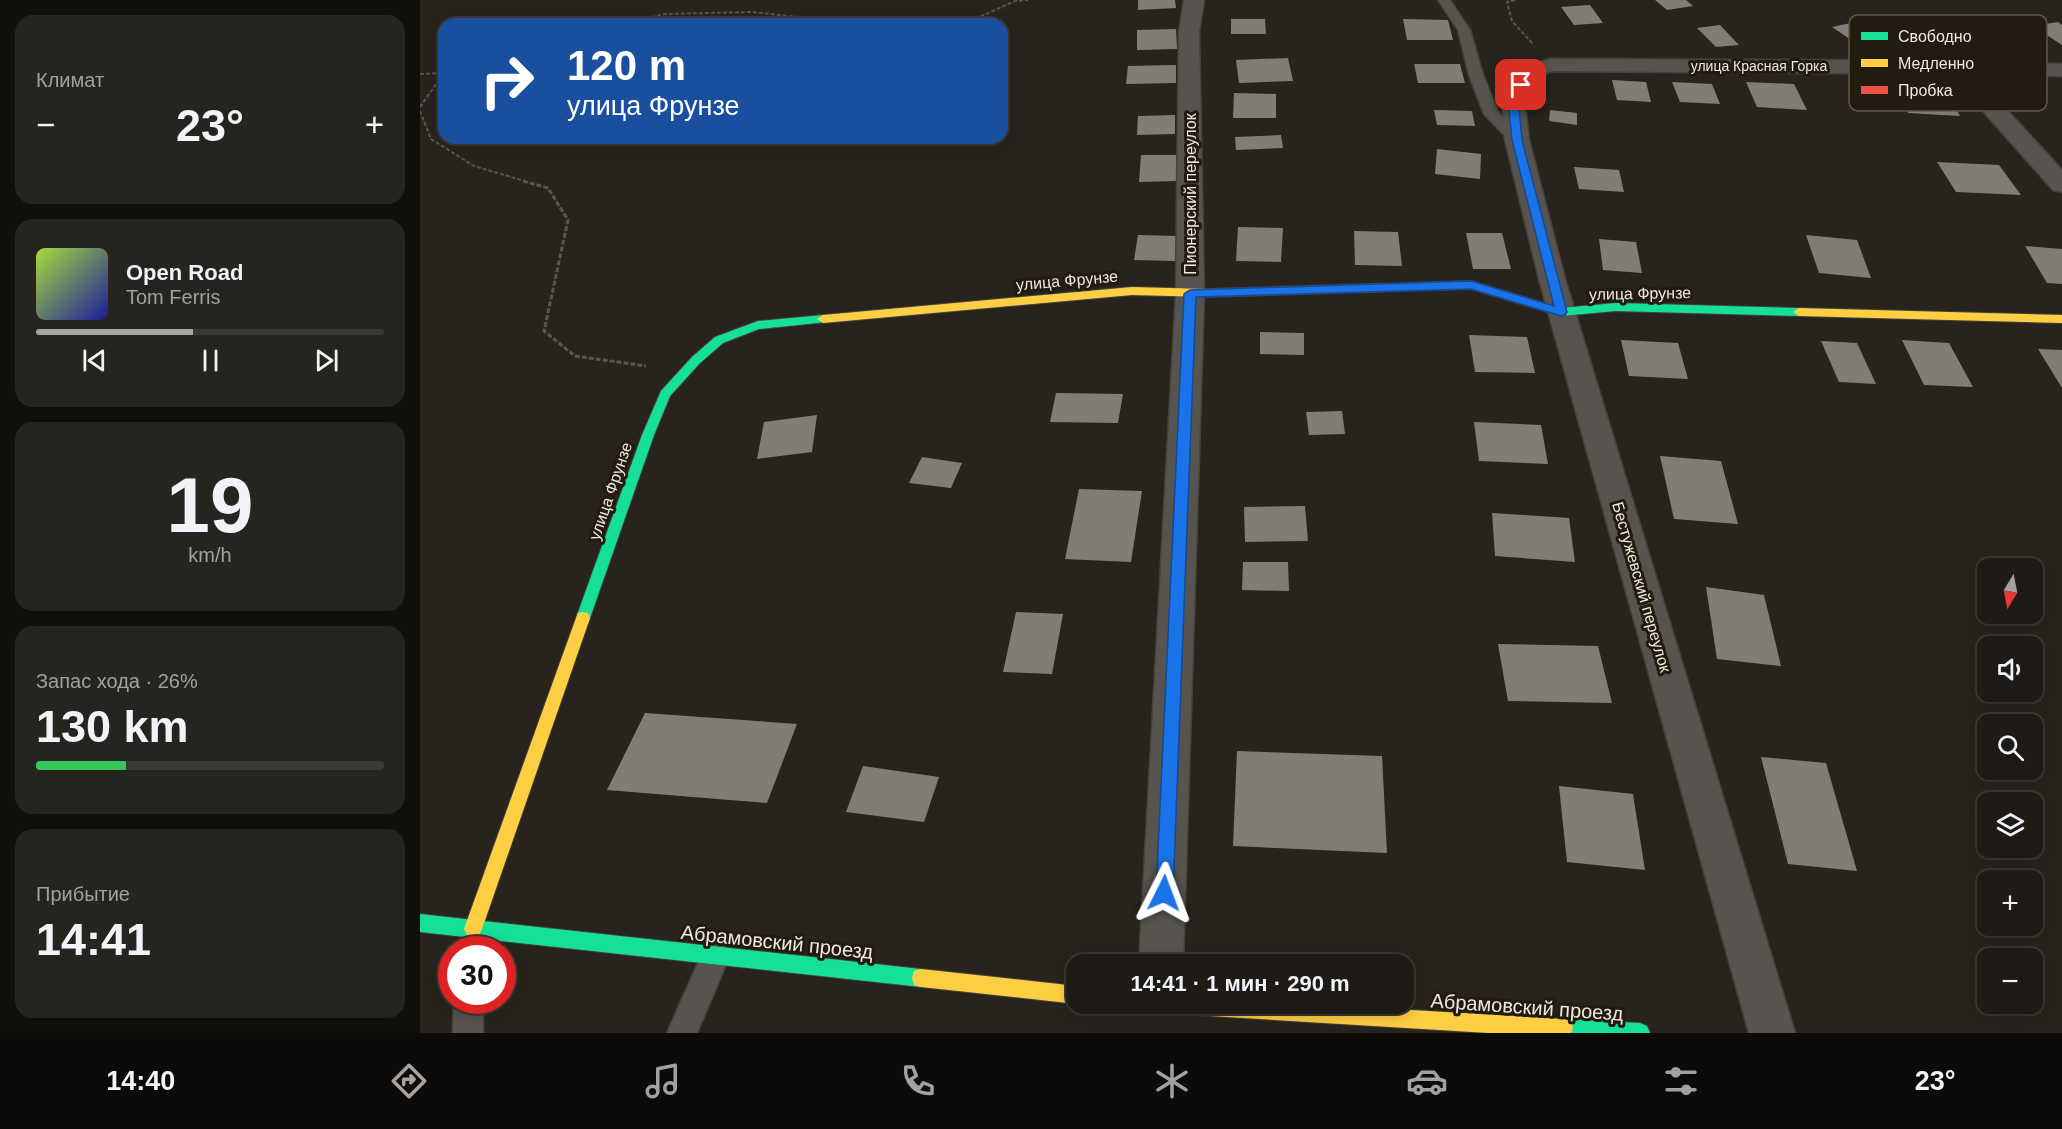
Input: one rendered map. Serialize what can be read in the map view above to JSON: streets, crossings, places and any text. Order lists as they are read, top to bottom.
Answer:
{
  "streets": {
    "street": [
      "улица Красная Горка",
      "Пионерский переулок",
      "улица Фрунзе",
      "Бестужевский переулок",
      "Абрамовский проезд"
    ]
  },
  "crossings": [
    ["улица Красная Горка", "Бестужевский переулок"],
    ["Пионерский переулок", "улица Фрунзе"],
    ["улица Фрунзе", "Бестужевский переулок"]
  ],
  "legend": ["Свободно", "Медленно", "Пробка"],
  "north": "bottom",
  "page": {
    "tile": [
      "Климат",
      ["19", "km/h"],
      ["Запас хода · 26%", "130 km"],
      ["Прибытие", "14:41"]
    ],
    "turn": ["120 m", "улица Фрунзе"],
    "heat": ["−", "23°", "+"],
    "song": ["Open Road", "Tom Ferris"],
    "map_buttons": ["+", "−"],
    "limit": "30",
    "trip": "14:41 · 1 мин · 290 m",
    "tabs": ["14:40", "23°"]
  }
}
